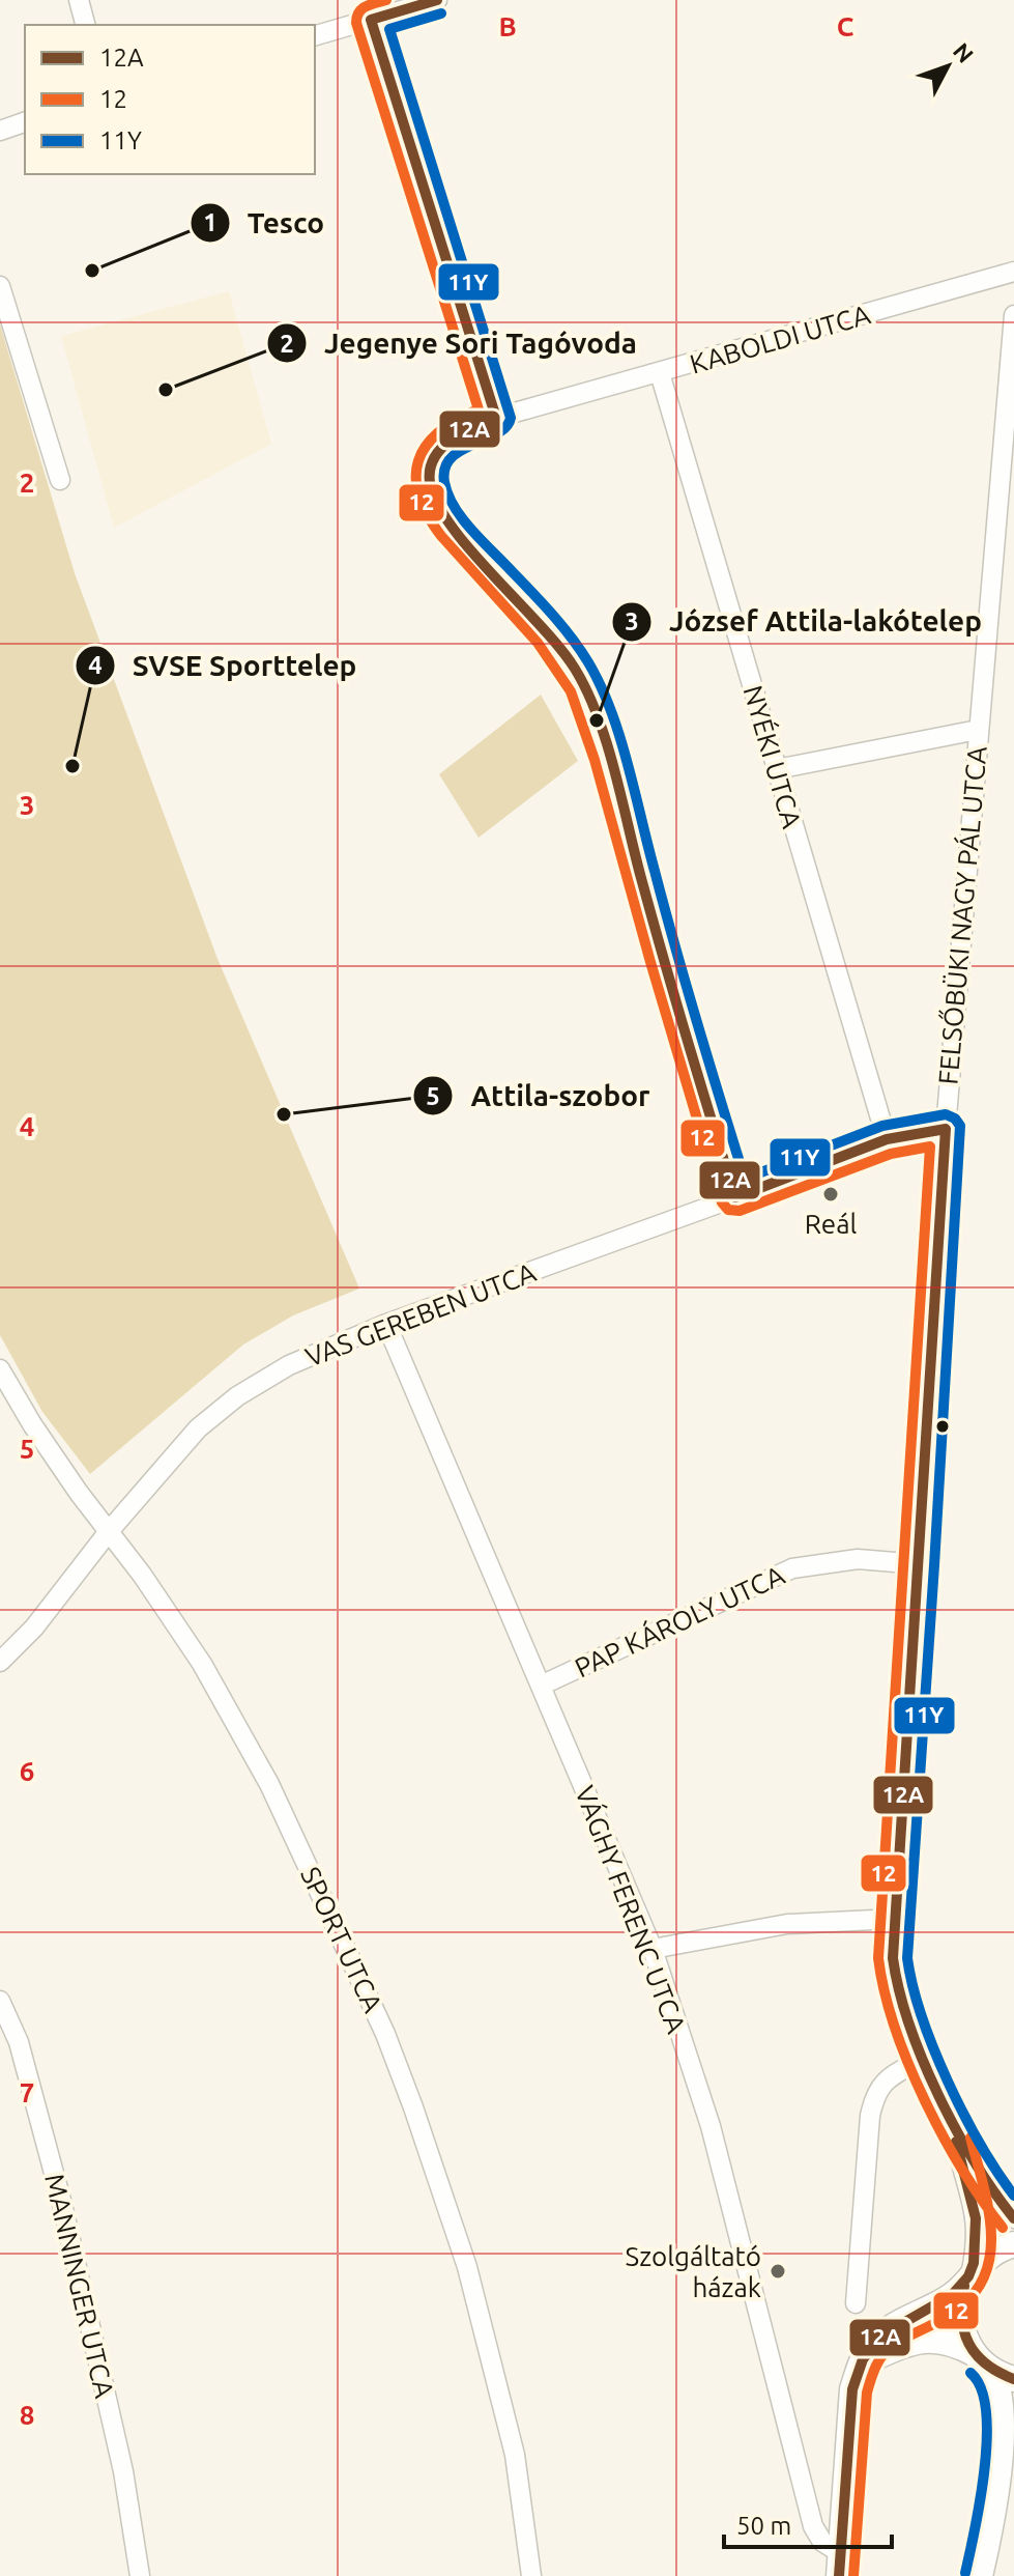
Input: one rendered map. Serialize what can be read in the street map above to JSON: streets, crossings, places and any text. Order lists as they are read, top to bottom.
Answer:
{
  "streets": {
    "street": [
      "KABOLDI UTCA",
      "NYÉKI UTCA",
      "FELSŐBÜKI NAGY PÁL UTCA",
      "VAS GEREBEN UTCA",
      "PAP KÁROLY UTCA",
      "VÁGHY FERENC UTCA",
      "SPORT UTCA",
      "MANNINGER UTCA"
    ]
  },
  "crossings": [
    ["KABOLDI UTCA", "NYÉKI UTCA"],
    ["KABOLDI UTCA", "VAS GEREBEN UTCA"],
    ["NYÉKI UTCA", "VAS GEREBEN UTCA"],
    ["FELSŐBÜKI NAGY PÁL UTCA", "VAS GEREBEN UTCA"],
    ["FELSŐBÜKI NAGY PÁL UTCA", "PAP KÁROLY UTCA"],
    ["VAS GEREBEN UTCA", "VÁGHY FERENC UTCA"],
    ["VAS GEREBEN UTCA", "SPORT UTCA"],
    ["PAP KÁROLY UTCA", "VÁGHY FERENC UTCA"]
  ],
  "places": [
    "Tesco",
    "Jegenye Sori Tagóvoda",
    "József Attila-lakótelep",
    "SVSE Sporttelep",
    "Attila-szobor",
    "Reál",
    "Szolgáltató házak"
  ],
  "lines": ["transit line 12A", "transit line 12", "transit line 11Y"],
  "legend": ["12A", "12", "11Y"],
  "scale_bar": "50 m",
  "north": "top right",
  "grid": {
    "columns": ["B", "C"],
    "rows": [
      "2",
      "3",
      "4",
      "5",
      "6",
      "7",
      "8"
    ]
  }
}
